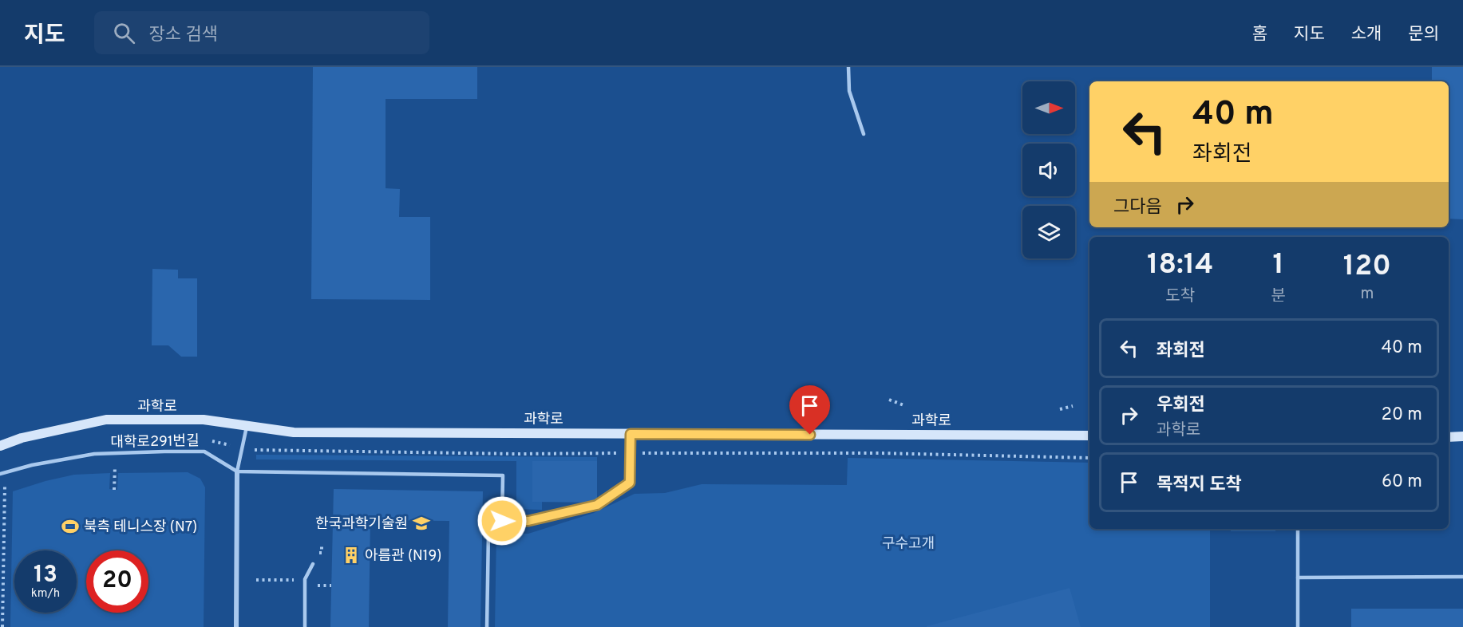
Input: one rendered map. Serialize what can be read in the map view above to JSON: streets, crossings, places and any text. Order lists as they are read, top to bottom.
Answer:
{
  "streets": {
    "street": ["과학로"],
    "lane": ["대학로291번길"]
  },
  "parks": ["구수고개"],
  "places": {
    "school or university": ["한국과학기술원"],
    "sports": ["북측 테니스장 (N7)"],
    "building": ["아름관 (N19)"]
  },
  "north": "right",
  "page": {
    "header": "지도",
    "search": "장소 검색",
    "nav": [
      "홈",
      "지도",
      "소개",
      "문의"
    ],
    "turn": ["40 m", "좌회전"],
    "then": "그다음",
    "eta": [
      "18:14",
      "도착",
      "1",
      "분",
      "120",
      "m"
    ],
    "list": [
      {
        "name": "좌회전",
        "value": "40 m"
      },
      {
        "name": "우회전",
        "note": "과학로",
        "value": "20 m"
      },
      {
        "name": "목적지 도착",
        "value": "60 m"
      }
    ],
    "speed": "13 km/h",
    "limit": "20"
  }
}
